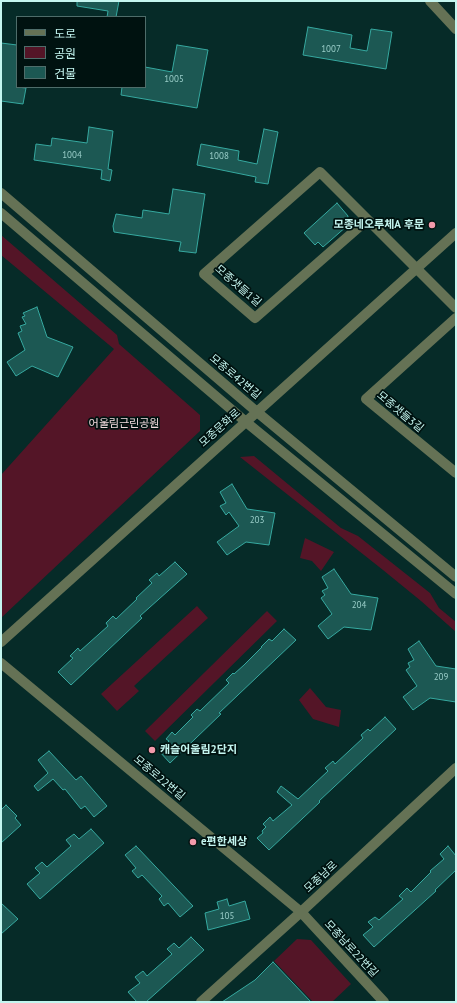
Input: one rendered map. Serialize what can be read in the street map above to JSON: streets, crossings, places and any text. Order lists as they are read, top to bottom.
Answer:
{
  "streets": {
    "street": [
      "모종샛들1길",
      "모종로42번길",
      "모종샛들3길",
      "모종문화로",
      "모종로22번길",
      "모종남로",
      "모종남로22번길"
    ]
  },
  "crossings": [
    ["모종샛들1길", "모종문화로"],
    ["모종로42번길", "모종문화로"],
    ["모종로22번길", "모종남로"],
    ["모종로22번길", "모종남로22번길"],
    ["모종남로", "모종남로22번길"]
  ],
  "parks": ["어울림근린공원"],
  "places": ["모종네오루체A 후문", "캐슬어울림2단지", "e편한세상"],
  "house_numbers": [
    "1007",
    "1005",
    "1004",
    "1008",
    "203",
    "204",
    "209",
    "105"
  ],
  "legend": ["도로", "공원", "건물"]
}
